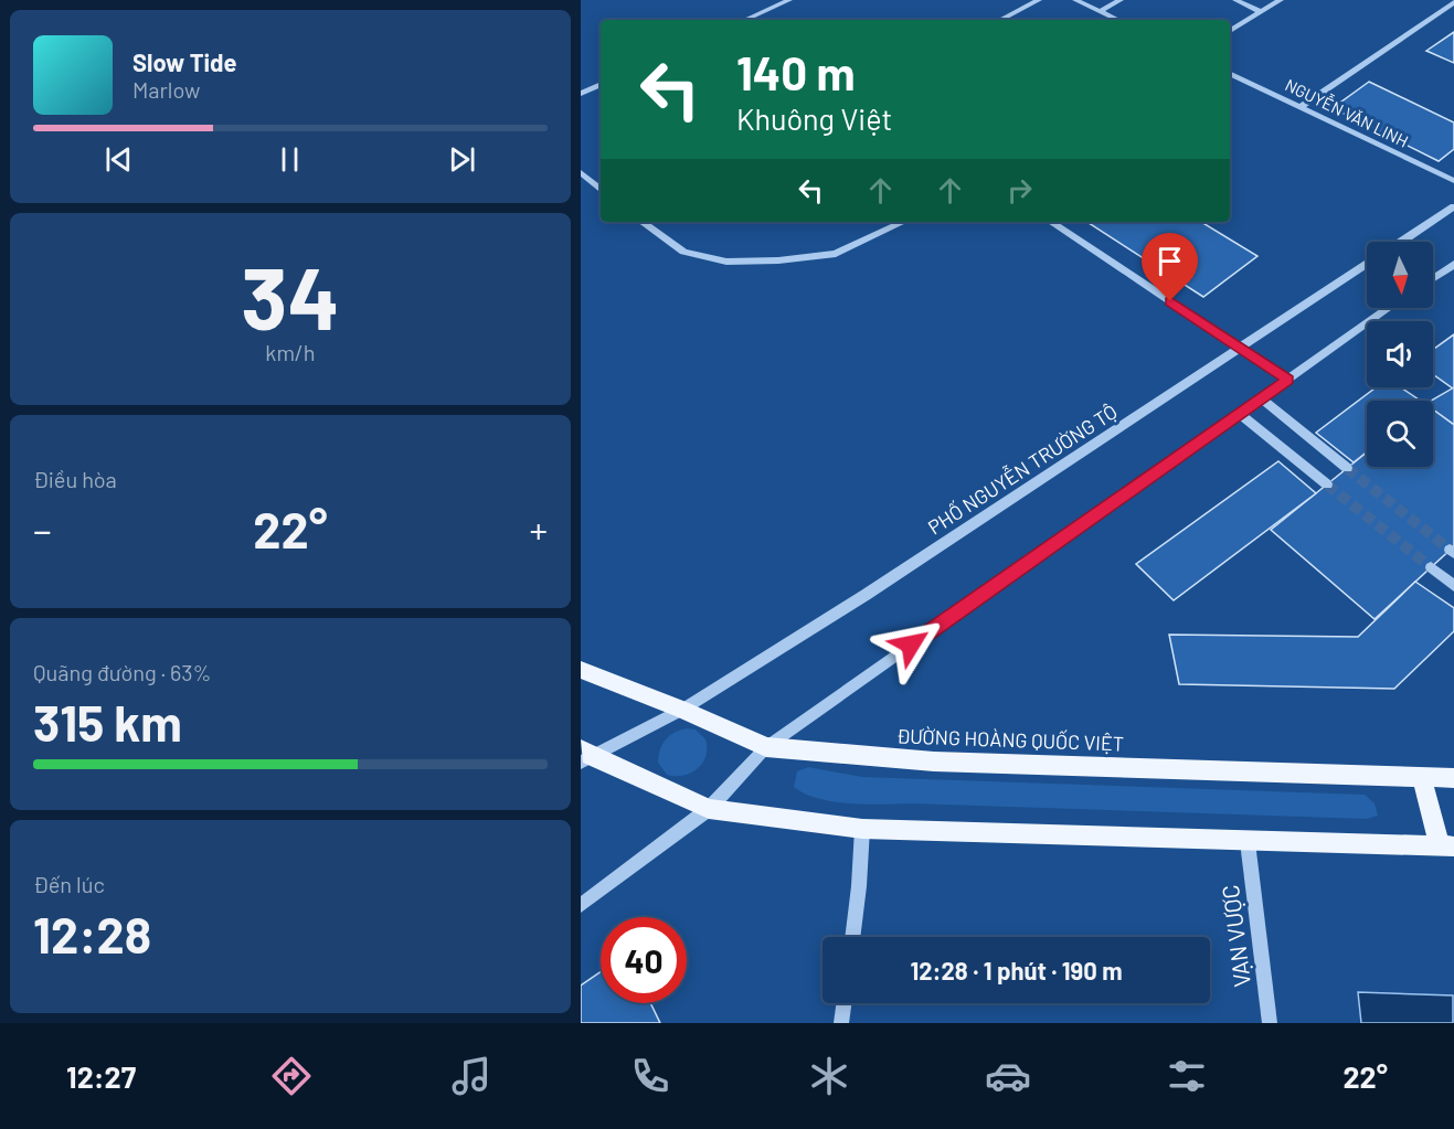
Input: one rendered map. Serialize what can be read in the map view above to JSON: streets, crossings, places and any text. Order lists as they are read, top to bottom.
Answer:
{
  "streets": {
    "main road": ["ĐƯỜNG HOÀNG QUỐC VIỆT"],
    "street": ["NGUYỄN VĂN LINH", "PHỐ NGUYỄN TRƯỜNG TỘ", "VẠN VƯỢC"]
  },
  "crossings": [
    ["PHỐ NGUYỄN TRƯỜNG TỘ", "ĐƯỜNG HOÀNG QUỐC VIỆT"]
  ],
  "north": "bottom",
  "page": {
    "turn": ["140 m", "Khuông Việt"],
    "song": ["Slow Tide", "Marlow"],
    "tile": [
      ["34", "km/h"],
      "Điều hòa",
      ["Quãng đường · 63%", "315 km"],
      ["Đến lúc", "12:28"]
    ],
    "heat": ["−", "22°", "+"],
    "limit": "40",
    "trip": "12:28 · 1 phút · 190 m",
    "tabs": ["12:27", "22°"]
  }
}
